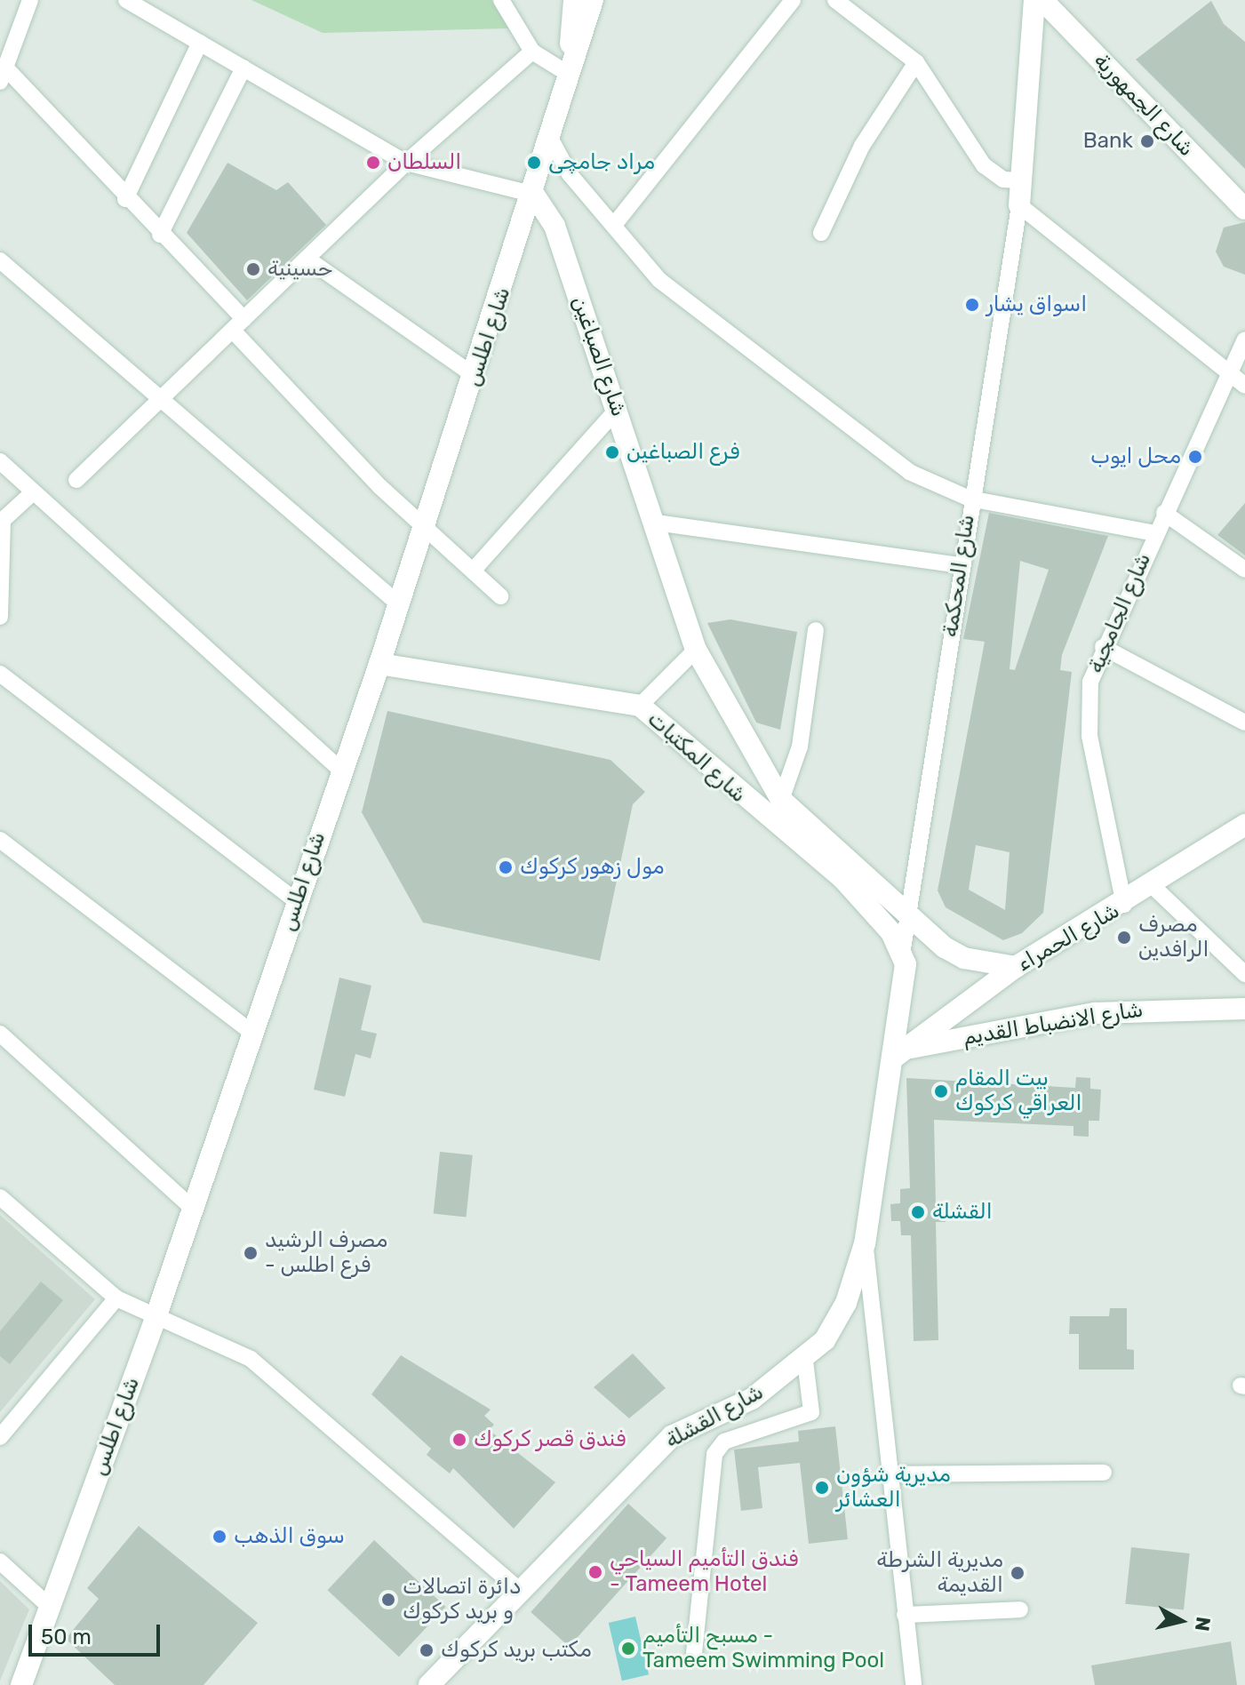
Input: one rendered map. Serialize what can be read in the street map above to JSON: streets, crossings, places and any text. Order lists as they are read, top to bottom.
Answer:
{
  "streets": {
    "street": [
      "شارع الجمهورية",
      "شارع اطلس",
      "شارع الصباغين",
      "شارع المحكمة",
      "شارع الجامجية",
      "شارع المكتبات",
      "شارع الحمراء",
      "شارع الانضباط القديم",
      "شارع القشلة"
    ]
  },
  "crossings": [
    ["شارع اطلس", "شارع الصباغين"],
    ["شارع اطلس", "شارع المكتبات"],
    ["شارع الصباغين", "شارع المكتبات"],
    ["شارع المحكمة", "شارع المكتبات"],
    ["شارع المحكمة", "شارع القشلة"],
    ["شارع الجامجية", "شارع الحمراء"],
    ["شارع المكتبات", "شارع الحمراء"],
    ["شارع المكتبات", "شارع القشلة"],
    ["شارع الحمراء", "شارع الانضباط القديم"],
    ["شارع الحمراء", "شارع القشلة"],
    ["شارع الانضباط القديم", "شارع القشلة"]
  ],
  "places": [
    "Bank",
    "السلطان",
    "مراد جامچی",
    "حسينية",
    "اسواق يشار",
    "فرع الصباغين",
    "محل ايوب",
    "مول زهور كركوك",
    "مصرف الرافدين",
    "بيت المقام العراقي كركوك",
    "القشلة",
    "مصرف الرشيد - فرع اطلس",
    "فندق قصر كركوك",
    "مديرية شؤون العشائر",
    "سوق الذهب",
    "فندق التأميم السياحي - Tameem Hotel",
    "مديرية الشرطة القديمة",
    "دائرة اتصالات و بريد كركوك",
    "مسبح التأميم - Tameem Swimming Pool",
    "مكتب بريد كركوك"
  ],
  "scale_bar": "50 m",
  "north": "right"
}
